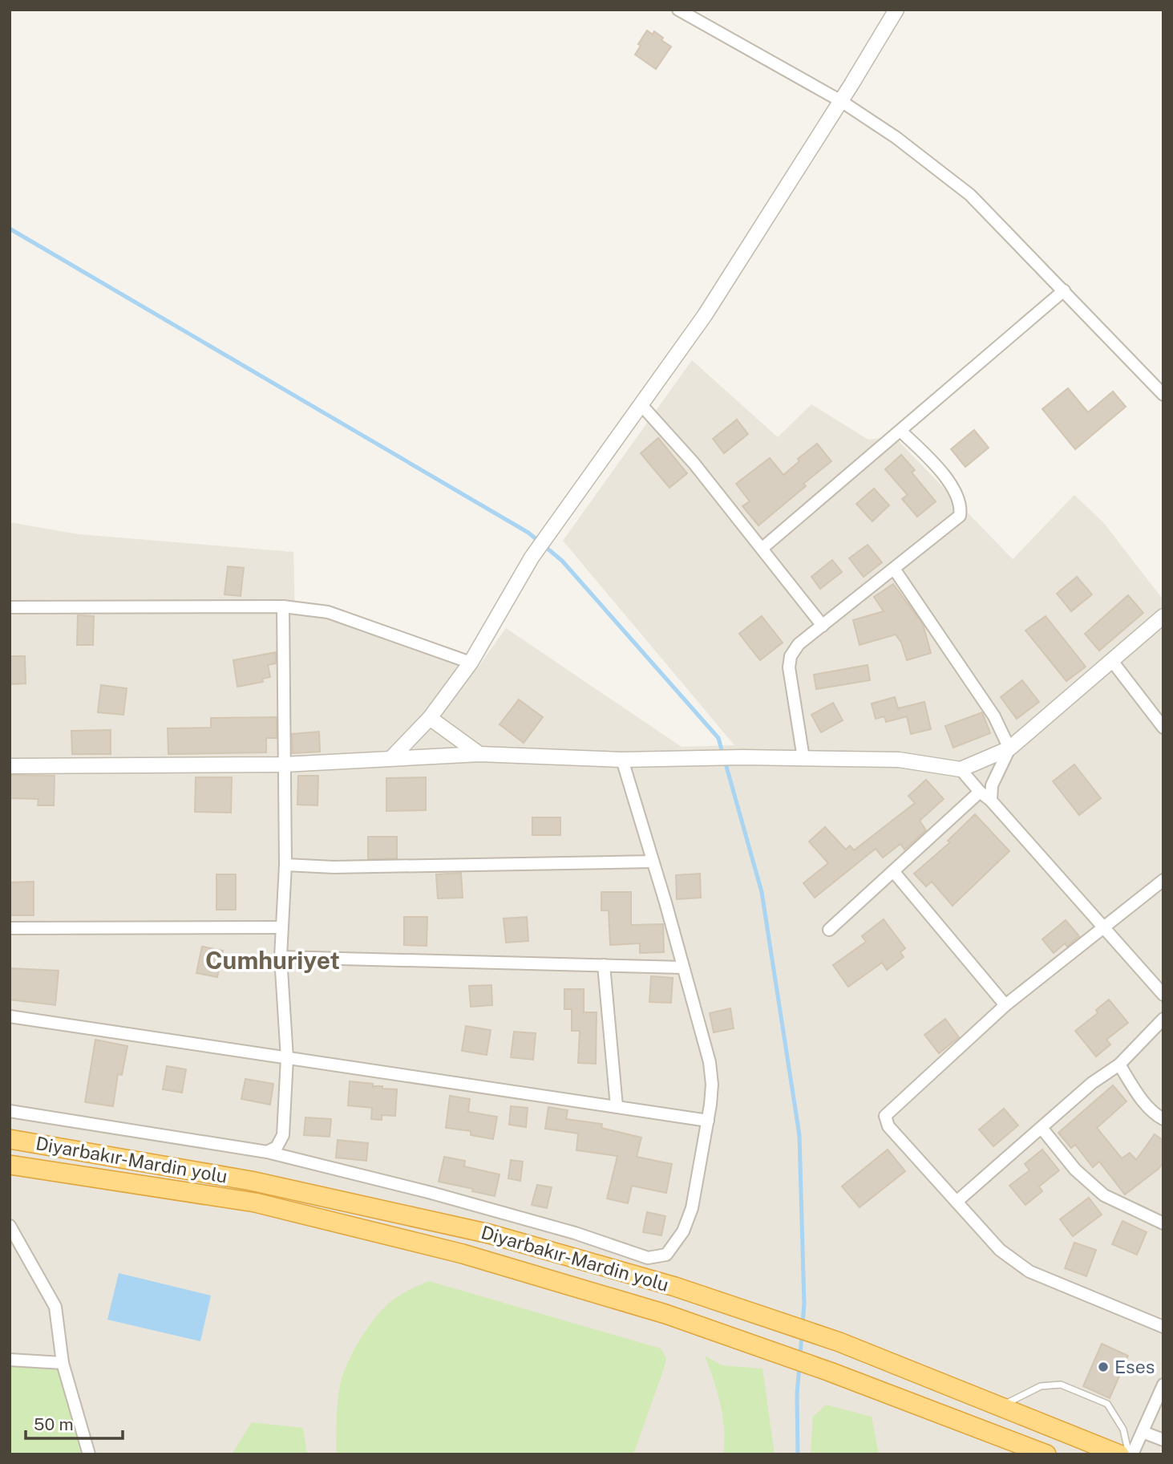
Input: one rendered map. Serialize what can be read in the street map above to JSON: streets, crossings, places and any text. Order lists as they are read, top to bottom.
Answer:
{
  "streets": {
    "highway": ["Diyarbakır-Mardin yolu"]
  },
  "districts": ["Cumhuriyet"],
  "places": ["Eses"],
  "scale_bar": "50 m"
}
